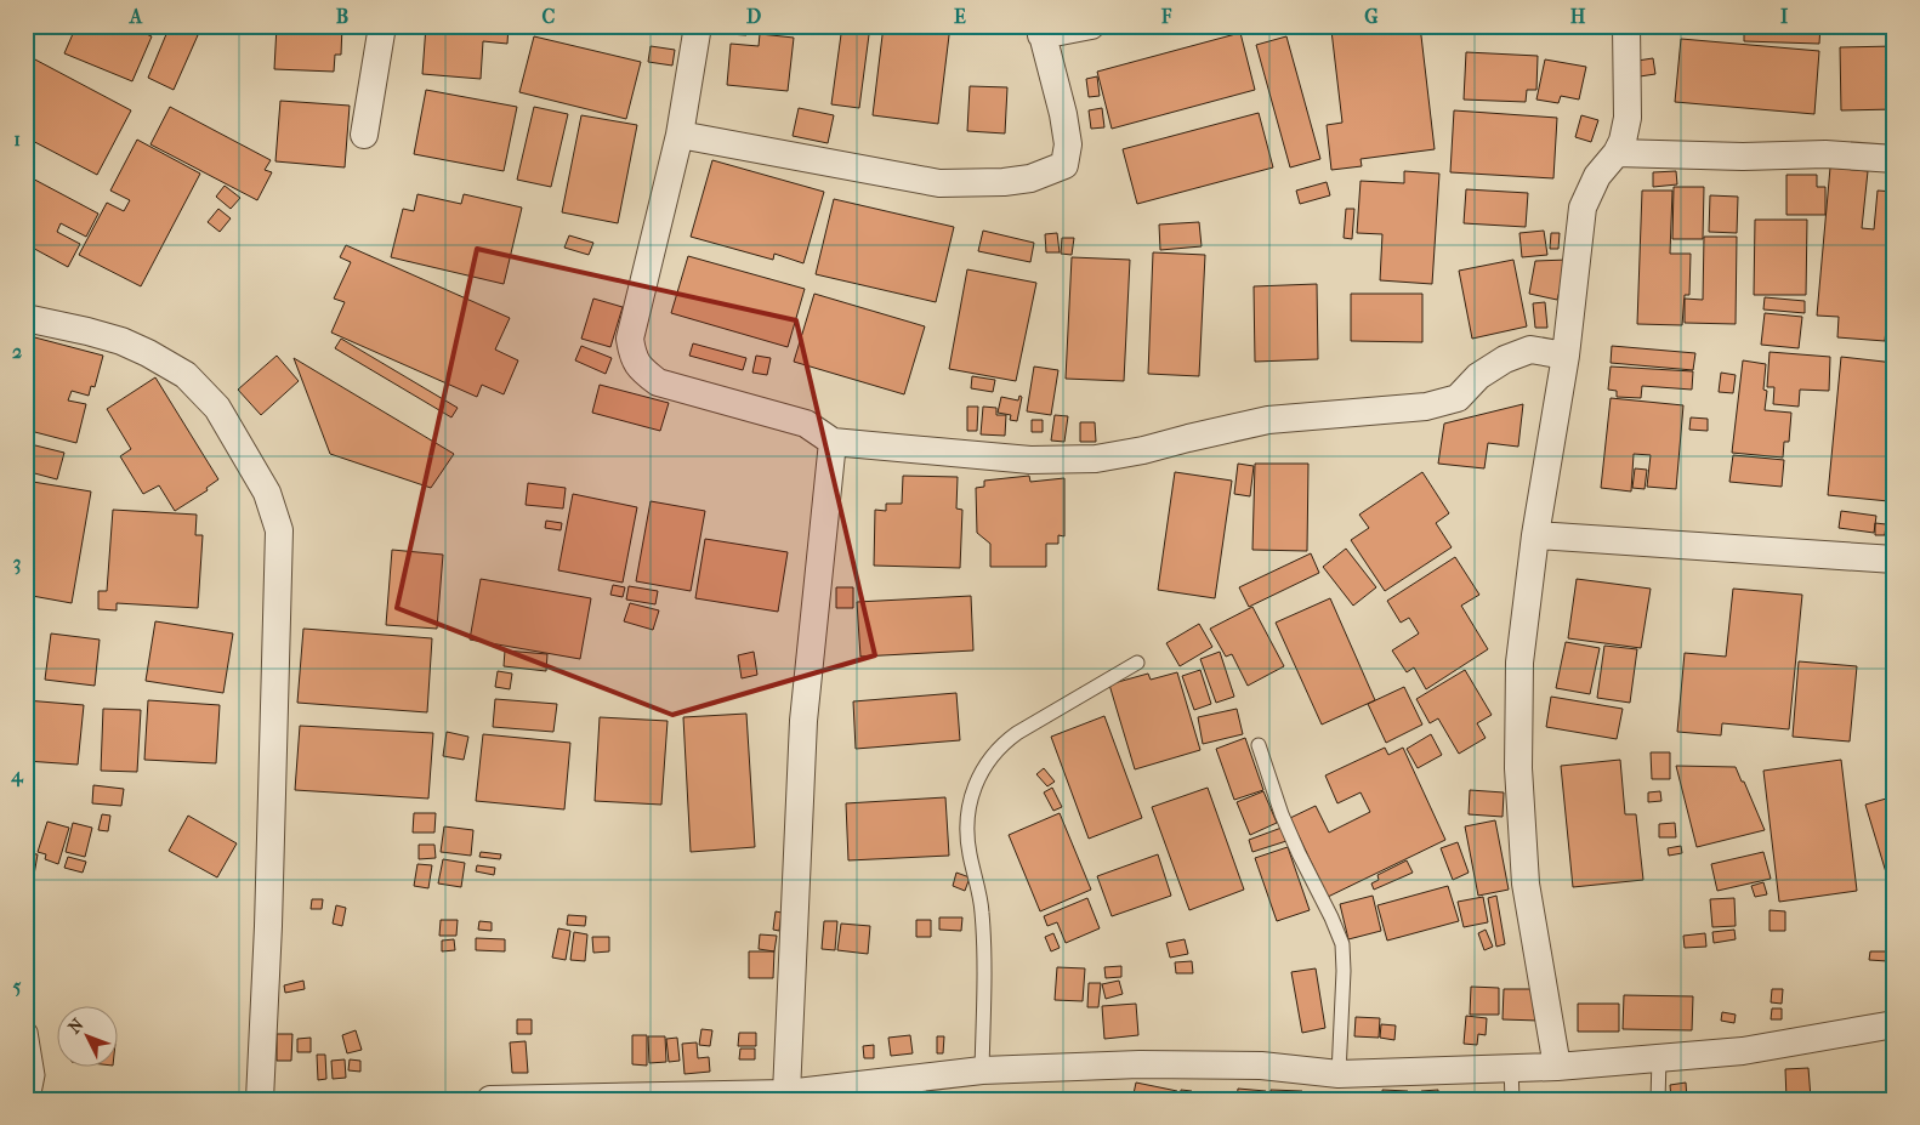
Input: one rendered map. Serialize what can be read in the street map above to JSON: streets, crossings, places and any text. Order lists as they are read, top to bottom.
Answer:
{
  "north": "top left",
  "grid": {
    "columns": [
      "A",
      "B",
      "C",
      "D",
      "E",
      "F",
      "G",
      "H",
      "I"
    ],
    "rows": [
      "1",
      "2",
      "3",
      "4",
      "5"
    ]
  }
}
